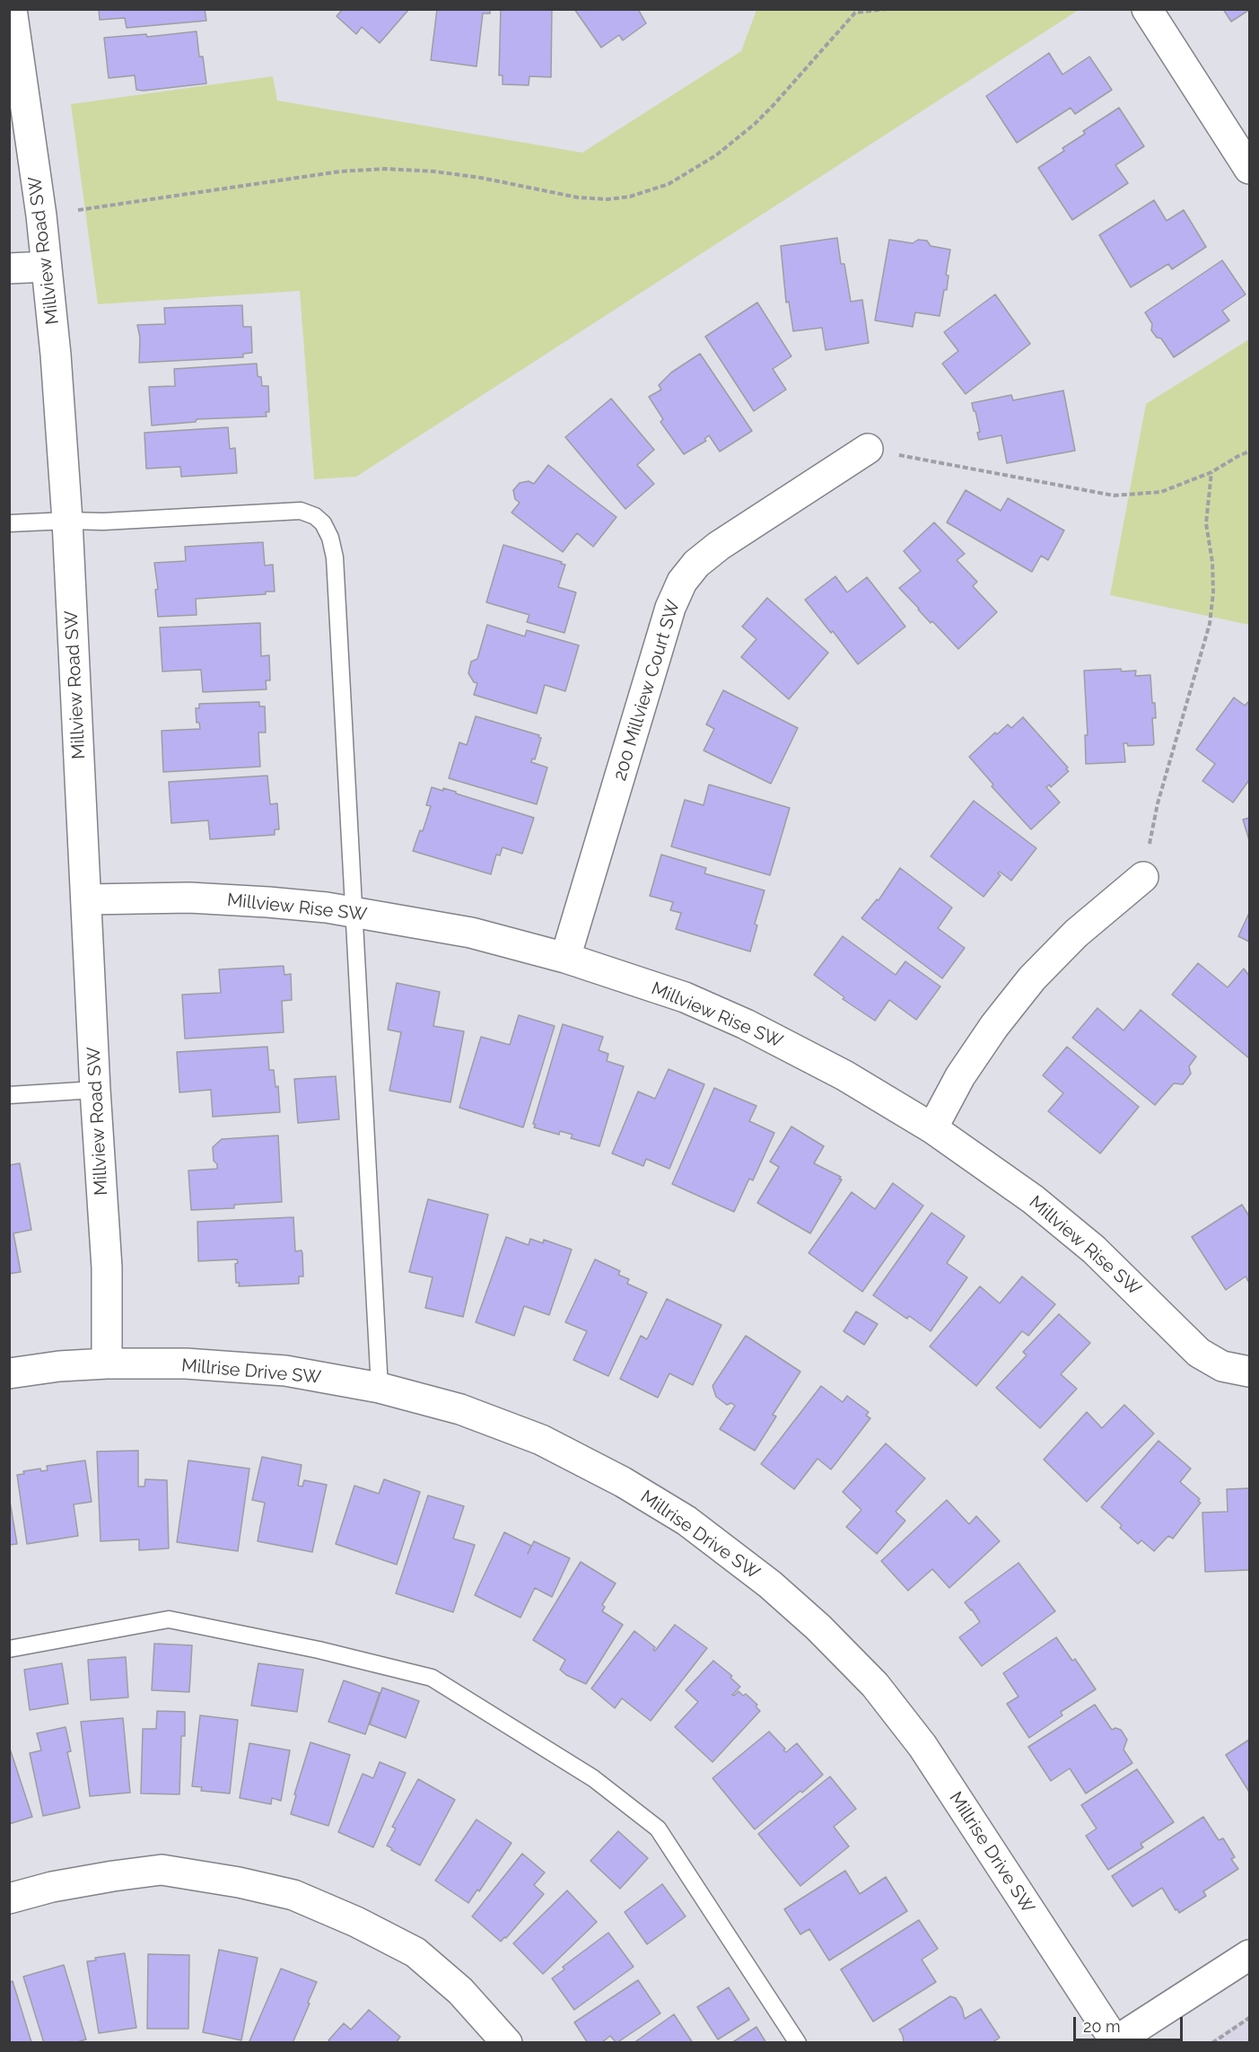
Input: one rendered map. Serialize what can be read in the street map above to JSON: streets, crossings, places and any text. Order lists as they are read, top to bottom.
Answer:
{
  "streets": {
    "street": [
      "Millview Road SW",
      "200 Millview Court SW",
      "Millview Rise SW",
      "Millrise Drive SW"
    ]
  },
  "crossings": [
    ["Millview Road SW", "Millview Rise SW"],
    ["Millview Road SW", "Millrise Drive SW"],
    ["200 Millview Court SW", "Millview Rise SW"]
  ],
  "scale_bar": "20 m"
}
